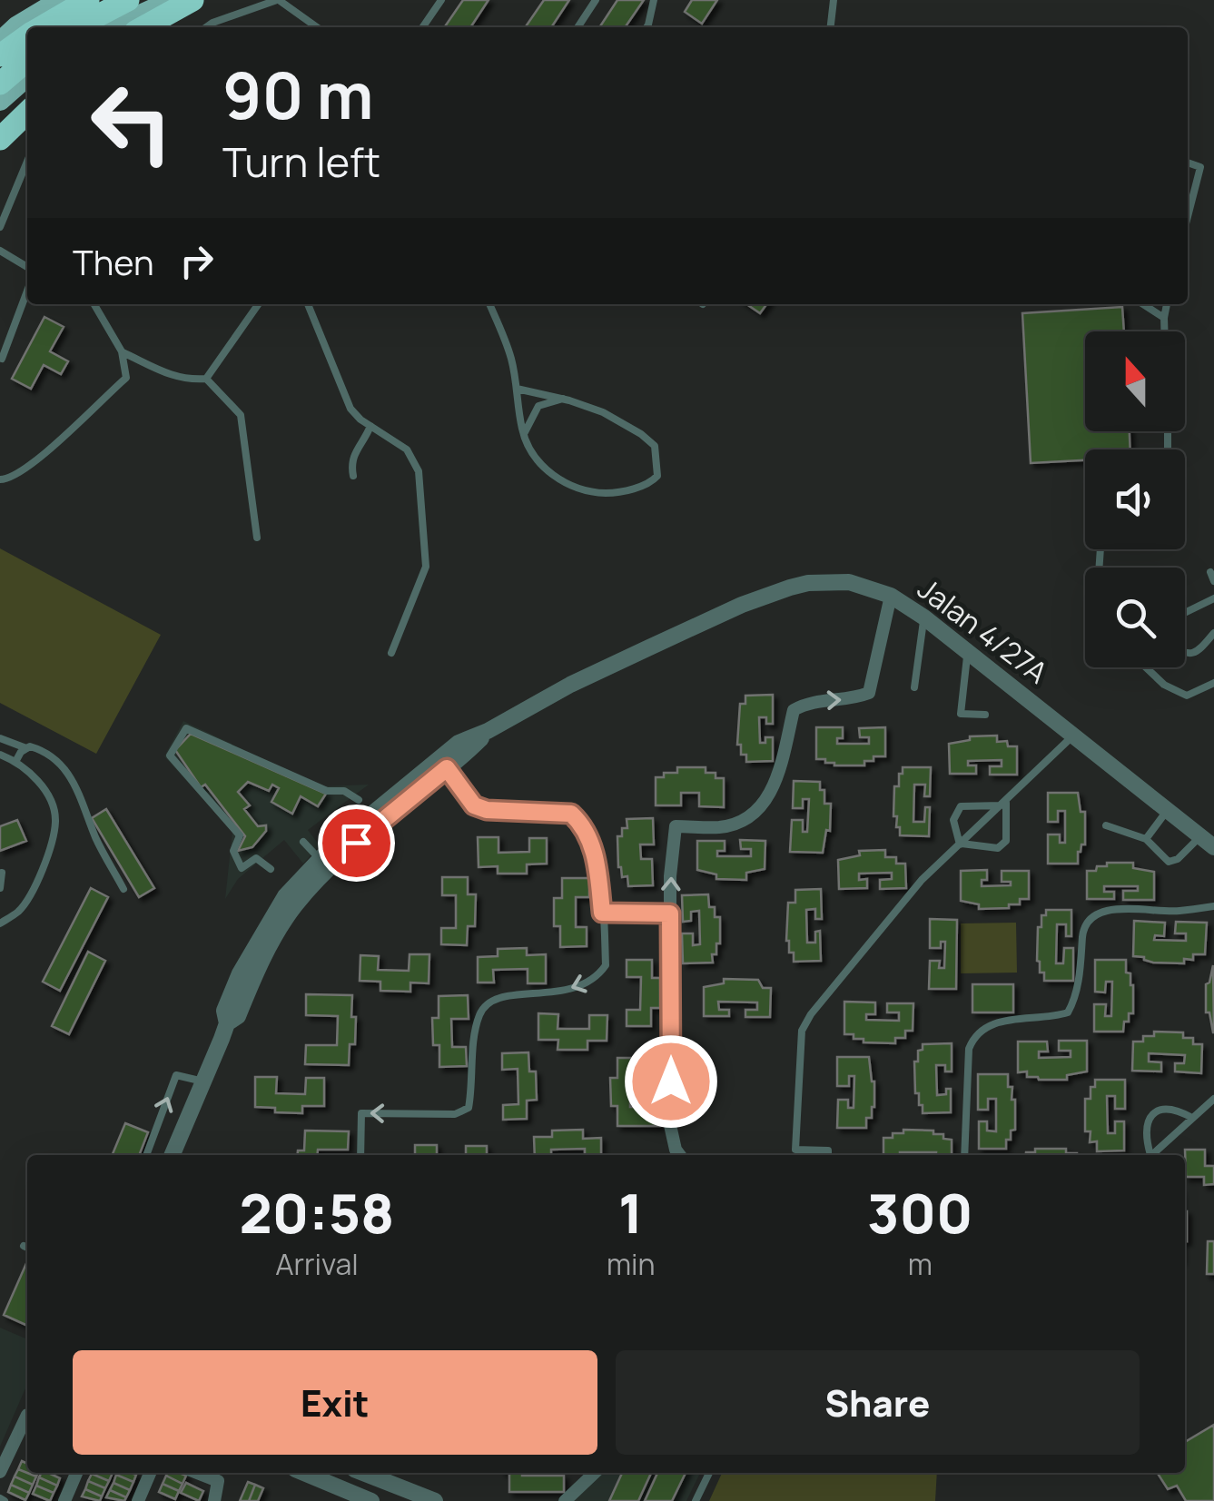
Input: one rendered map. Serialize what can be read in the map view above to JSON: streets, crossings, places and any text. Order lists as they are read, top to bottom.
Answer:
{
  "streets": {
    "street": ["Jalan 4/27A"]
  },
  "north": "top",
  "page": {
    "turn": ["90 m", "Turn left"],
    "then": "Then",
    "eta": [
      "20:58",
      "Arrival",
      "1",
      "min",
      "300",
      "m"
    ],
    "buttons": ["Exit", "Share"]
  }
}
